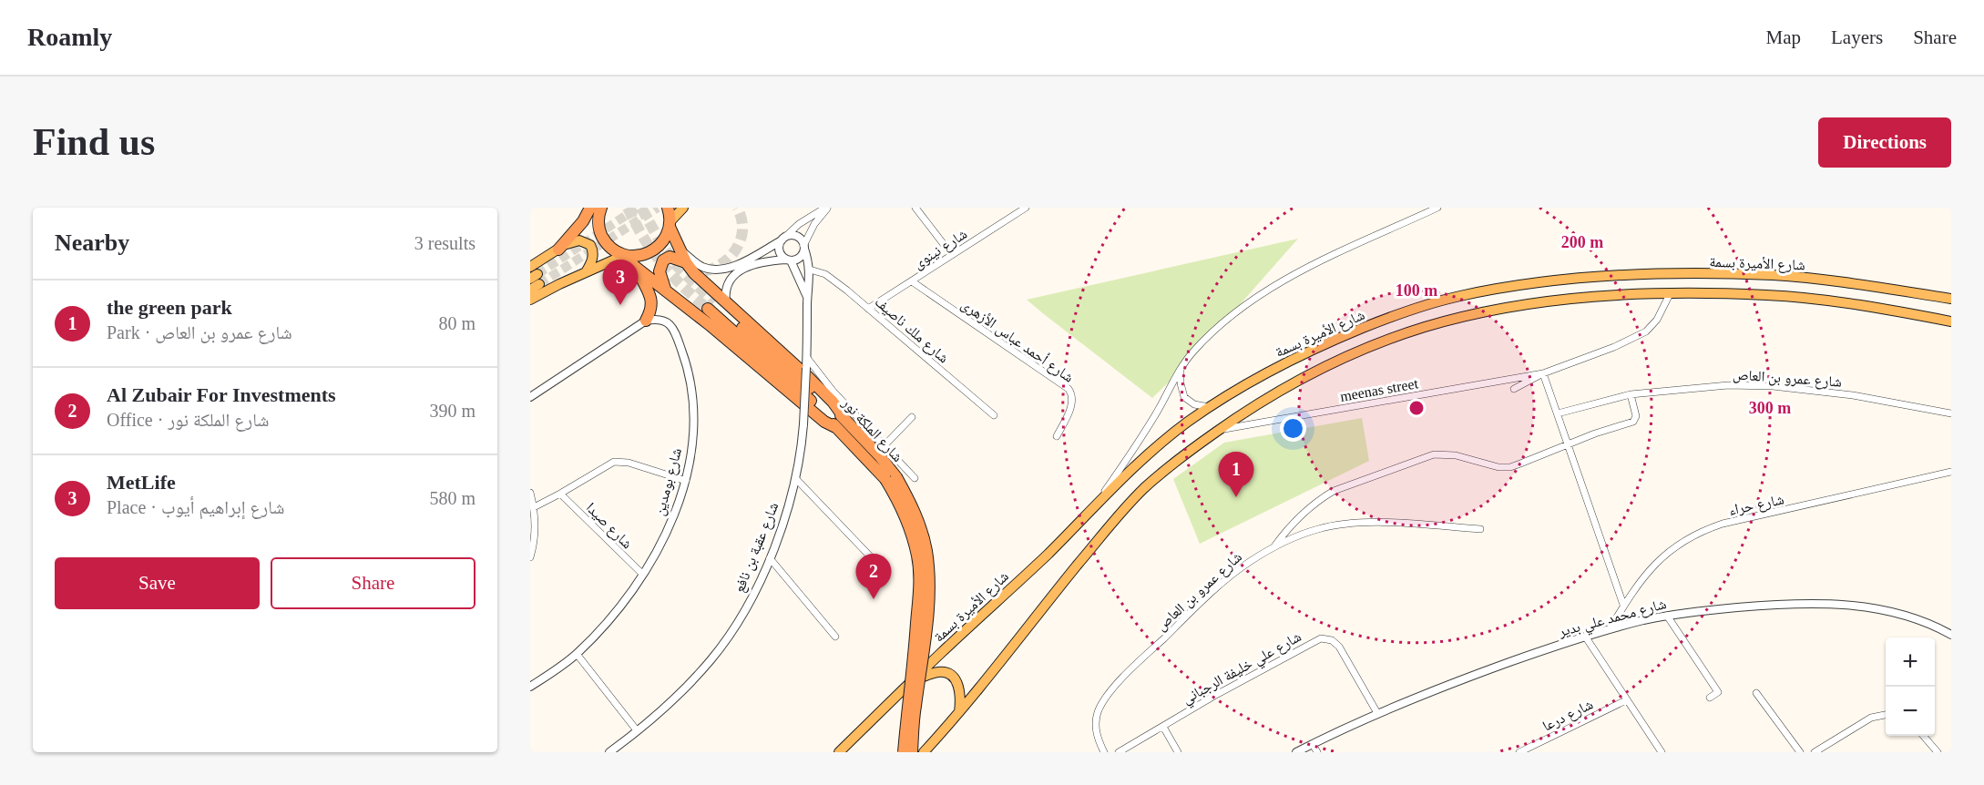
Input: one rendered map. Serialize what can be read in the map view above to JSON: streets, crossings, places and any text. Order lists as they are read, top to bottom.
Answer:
{
  "streets": {
    "highway": ["شارع الملكة نور"],
    "main road": ["شارع الأميرة بسمة"],
    "street": [
      "شارع نينوى",
      "شارع ملك ناصيف",
      "شارع أحمد عباس الأزهرى",
      "شارع عمرو بن العاص",
      "meenas street",
      "شارع بومدين",
      "شارع حراء",
      "شارع صيدا",
      "شارع عقبة بن نافع",
      "شارع محمد علي بدير",
      "شارع علي خليفة الرجباني",
      "شارع درعا"
    ]
  },
  "crossings": [
    ["شارع نينوى", "شارع ملك ناصيف"],
    ["شارع نينوى", "شارع أحمد عباس الأزهرى"],
    ["شارع الأميرة بسمة", "meenas street"],
    ["شارع ملك ناصيف", "شارع عقبة بن نافع"],
    ["شارع بومدين", "شارع صيدا"],
    ["شارع حراء", "شارع محمد علي بدير"],
    ["شارع محمد علي بدير", "شارع علي خليفة الرجباني"]
  ],
  "page": {
    "header": "Roamly",
    "nav": ["Map", "Layers", "Share"],
    "buttons": [
      "Directions",
      ["Save", "Share"]
    ],
    "title": "Find us",
    "heading": ["Nearby", "3 results"],
    "pins": ["3", "1", "2"],
    "list": [
      {
        "mark": "1",
        "name": "the green park",
        "note": "Park · شارع عمرو بن العاص",
        "value": "80 m"
      },
      {
        "mark": "2",
        "name": "Al Zubair For Investments",
        "note": "Office · شارع الملكة نور",
        "value": "390 m"
      },
      {
        "mark": "3",
        "name": "MetLife",
        "note": "Place · شارع إبراهيم أيوب",
        "value": "580 m"
      }
    ],
    "map_buttons": ["+", "−"]
  },
  "rings": ["200 m", "100 m", "300 m"]
}
